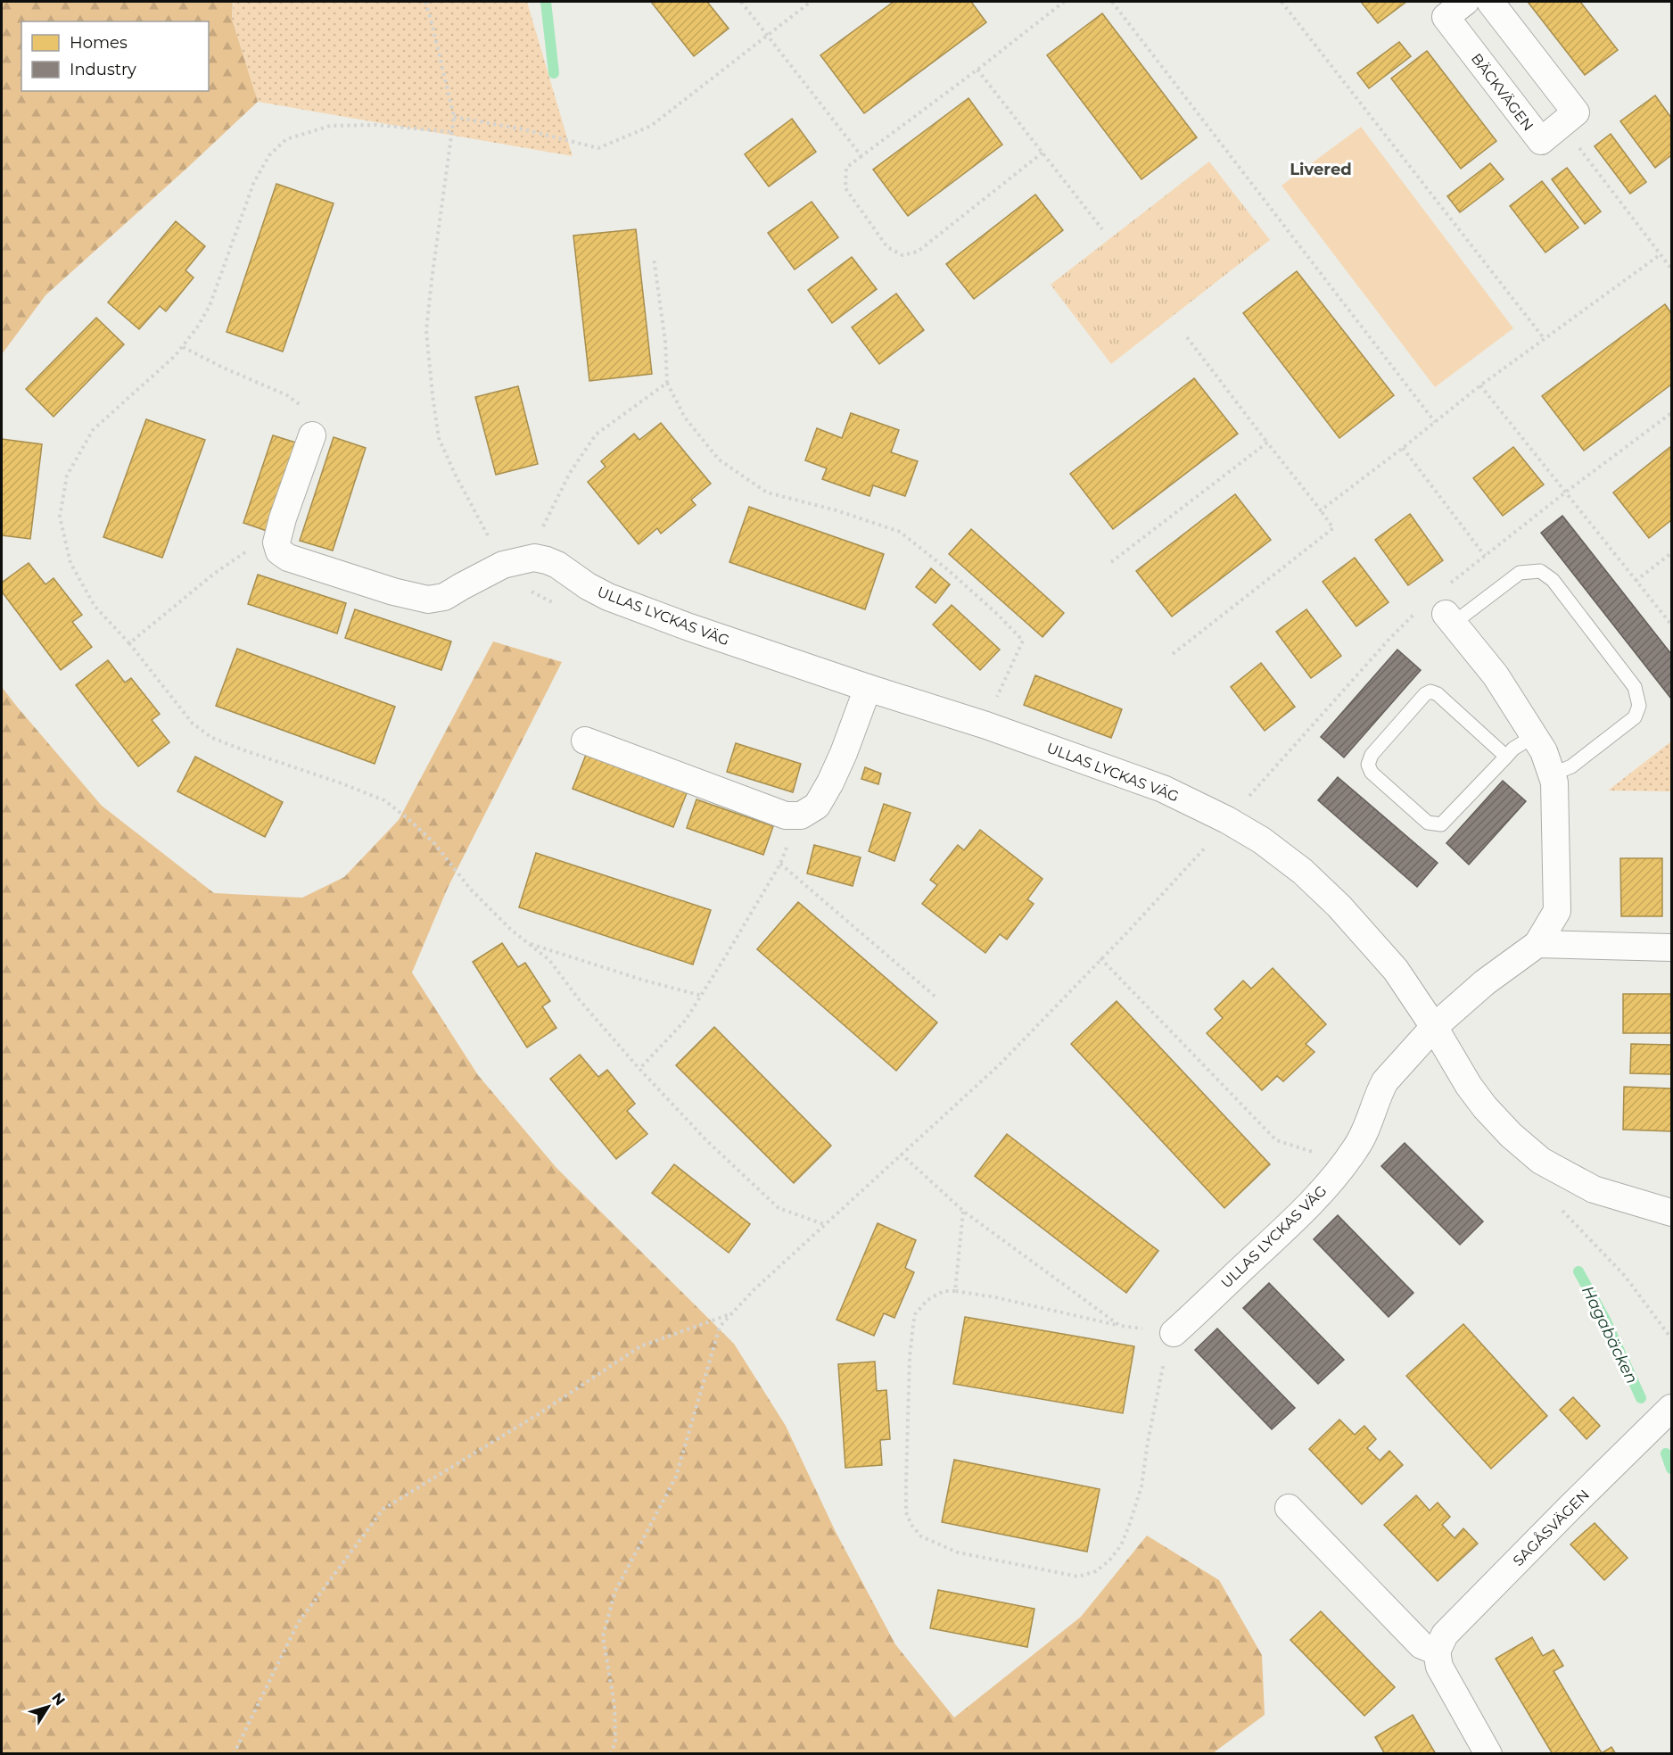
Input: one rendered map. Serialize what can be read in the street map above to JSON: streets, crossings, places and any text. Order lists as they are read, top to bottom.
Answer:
{
  "streets": {
    "street": ["BÄCKVÄGEN", "ULLAS LYCKAS VÄG", "SAGÅSVÄGEN"]
  },
  "districts": ["Livered"],
  "water": ["Hagabäcken"],
  "legend": ["Homes", "Industry"],
  "north": "top right"
}
